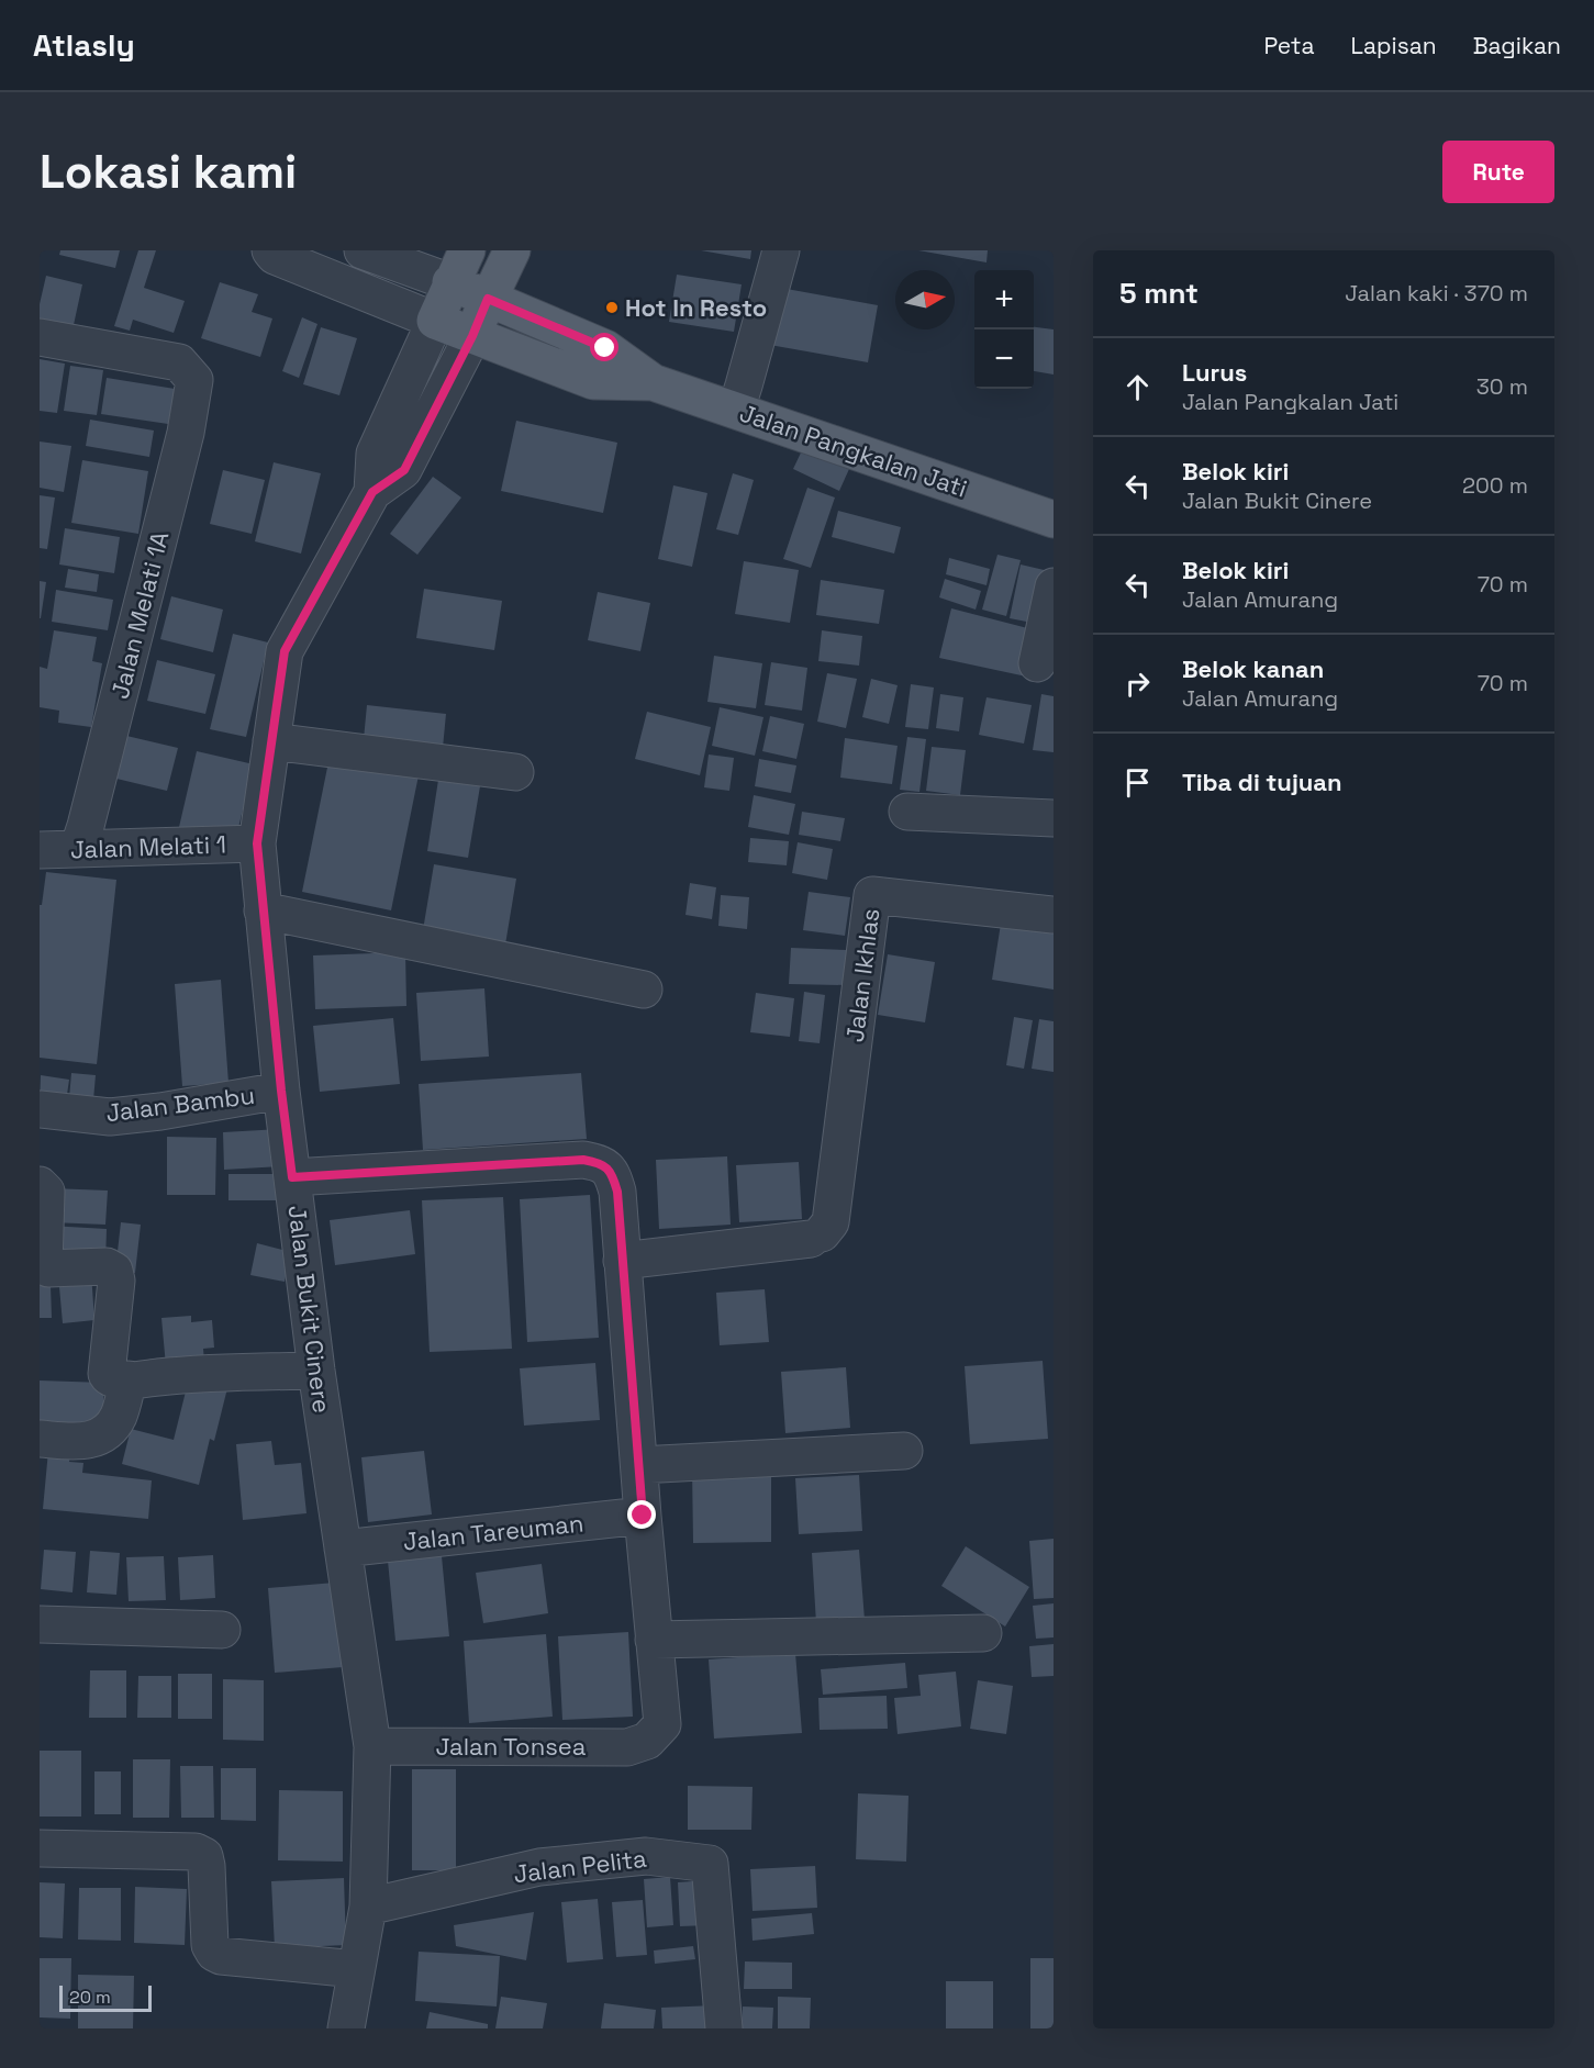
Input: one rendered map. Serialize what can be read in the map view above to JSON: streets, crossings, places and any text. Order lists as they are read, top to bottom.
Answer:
{
  "streets": {
    "main road": ["Jalan Pangkalan Jati", "Jalan Bukit Cinere"],
    "street": [
      "Jalan Melati 1A",
      "Jalan Melati 1",
      "Jalan Ikhlas",
      "Jalan Bambu",
      "Jalan Tareuman",
      "Jalan Tonsea",
      "Jalan Pelita"
    ]
  },
  "crossings": [
    ["Jalan Pangkalan Jati", "Jalan Bukit Cinere"],
    ["Jalan Melati 1A", "Jalan Melati 1"],
    ["Jalan Melati 1", "Jalan Bukit Cinere"],
    ["Jalan Bambu", "Jalan Bukit Cinere"],
    ["Jalan Bukit Cinere", "Jalan Tareuman"],
    ["Jalan Bukit Cinere", "Jalan Tonsea"],
    ["Jalan Bukit Cinere", "Jalan Pelita"]
  ],
  "places": ["Hot In Resto"],
  "scale_bar": "20 m",
  "north": "right",
  "page": {
    "header": "Atlasly",
    "nav": ["Peta", "Lapisan", "Bagikan"],
    "buttons": "Rute",
    "title": "Lokasi kami",
    "heading": ["5 mnt", "Jalan kaki · 370 m"],
    "map_buttons": ["+", "−"],
    "list": [
      ["Lurus", "Jalan Pangkalan Jati", "30 m"],
      ["Belok kiri", "Jalan Bukit Cinere", "200 m"],
      ["Belok kiri", "Jalan Amurang", "70 m"],
      ["Belok kanan", "Jalan Amurang", "70 m"],
      "Tiba di tujuan"
    ],
    "scale": "20 m"
  }
}
